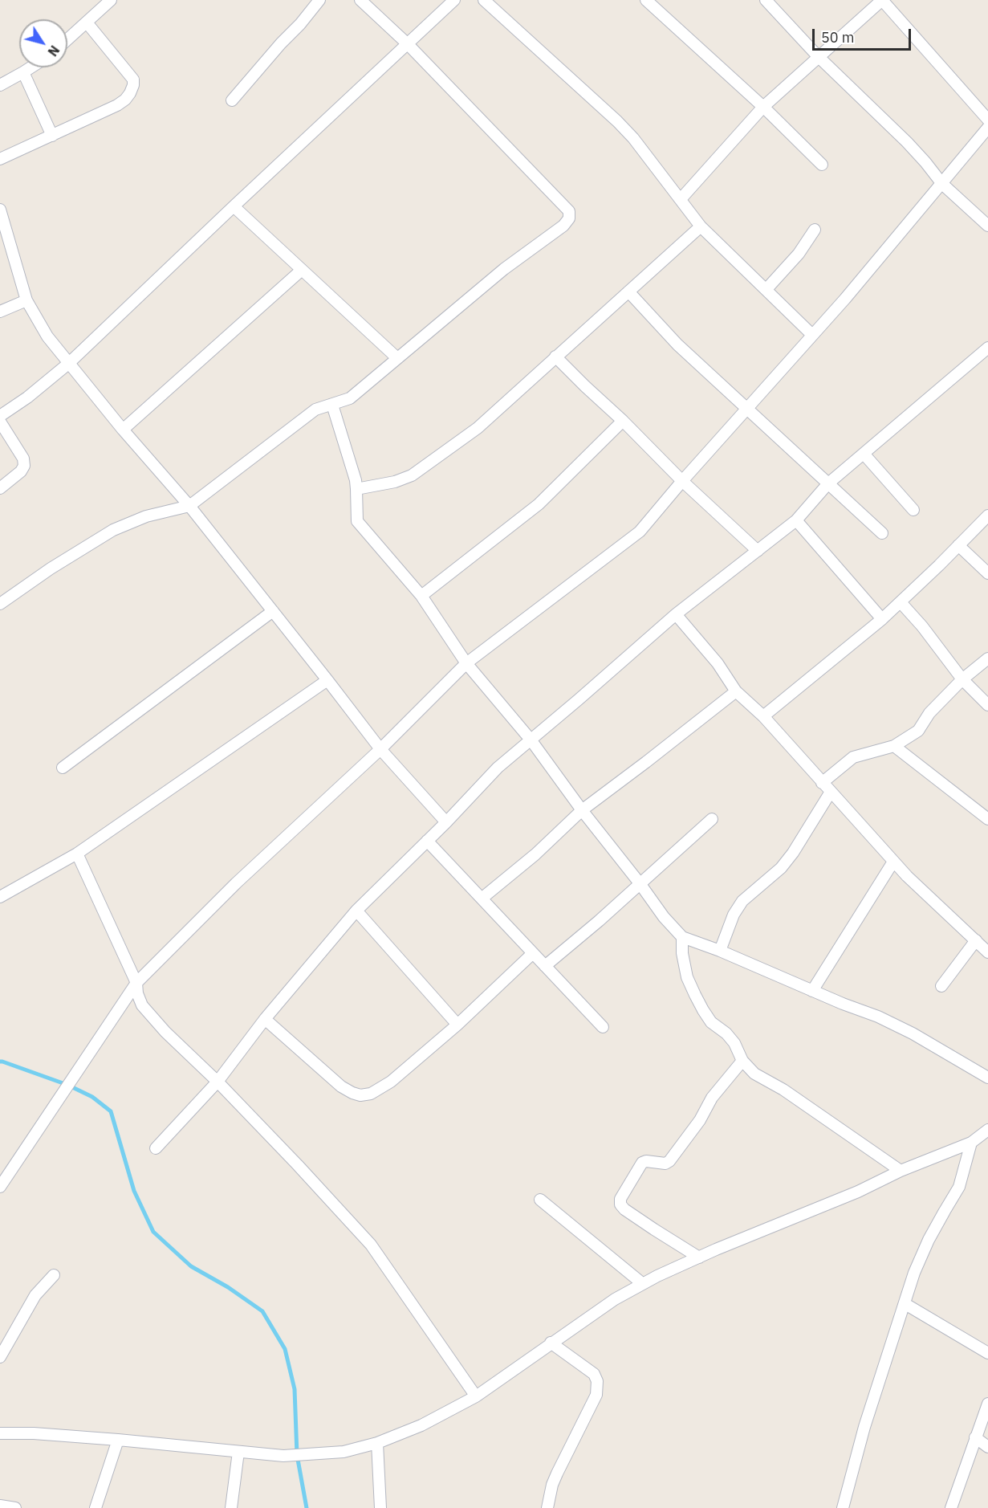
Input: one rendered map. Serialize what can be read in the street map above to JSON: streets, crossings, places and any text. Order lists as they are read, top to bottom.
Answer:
{
  "scale_bar": "50 m",
  "north": "bottom right"
}
